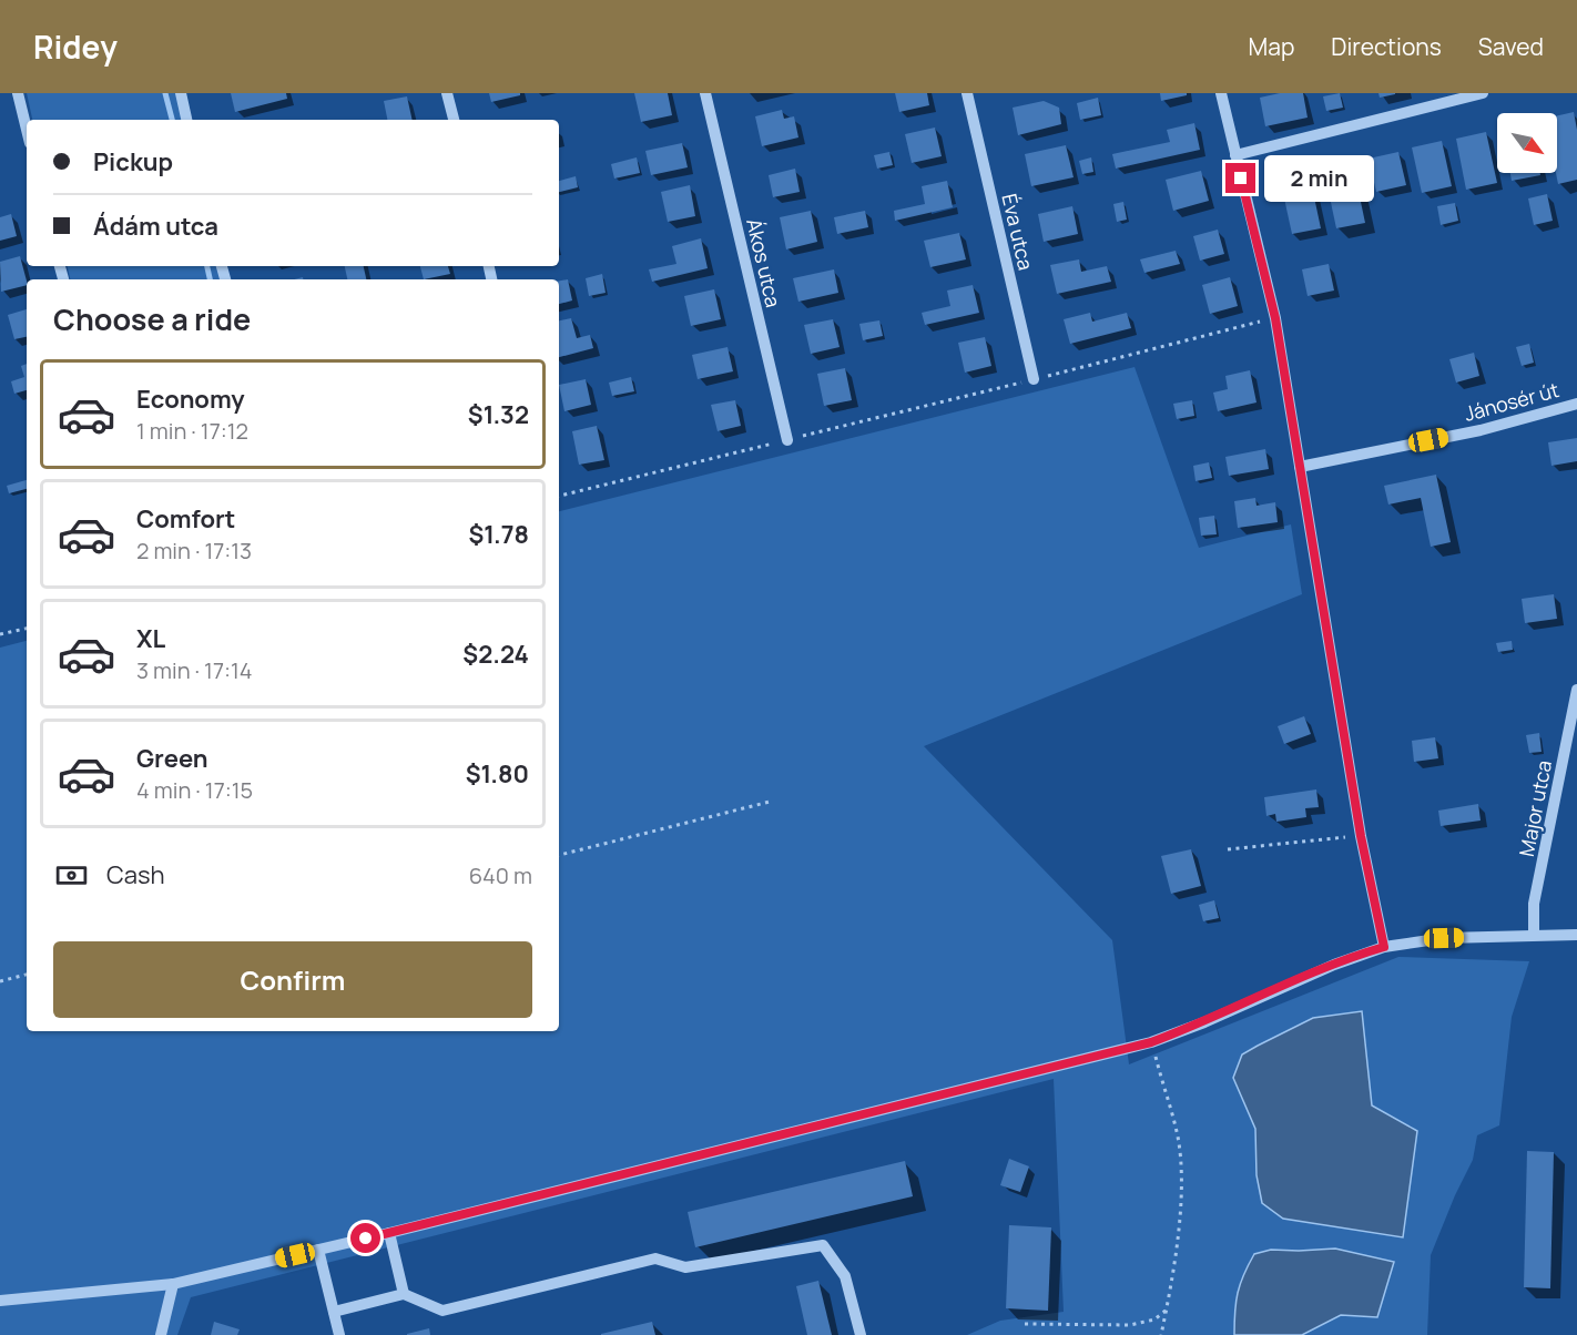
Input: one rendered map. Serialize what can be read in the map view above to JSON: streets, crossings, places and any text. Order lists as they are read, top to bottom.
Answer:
{
  "streets": {
    "street": [
      "Éva utca",
      "Ákos utca",
      "Jánosér út",
      "Major utca"
    ]
  },
  "north": "bottom right",
  "page": {
    "header": "Ridey",
    "nav": ["Map", "Directions", "Saved"],
    "banner": ["Pickup", "Ádám utca"],
    "bubble": "2 min",
    "heading": "Choose a ride",
    "list": [
      {
        "name": "Economy",
        "note": "1 min · 17:12",
        "value": "$1.32"
      },
      {
        "name": "Comfort",
        "note": "2 min · 17:13",
        "value": "$1.78"
      },
      {
        "name": "XL",
        "note": "3 min · 17:14",
        "value": "$2.24"
      },
      {
        "name": "Green",
        "note": "4 min · 17:15",
        "value": "$1.80"
      }
    ],
    "pay": ["Cash", "640 m"],
    "buttons": "Confirm"
  }
}
